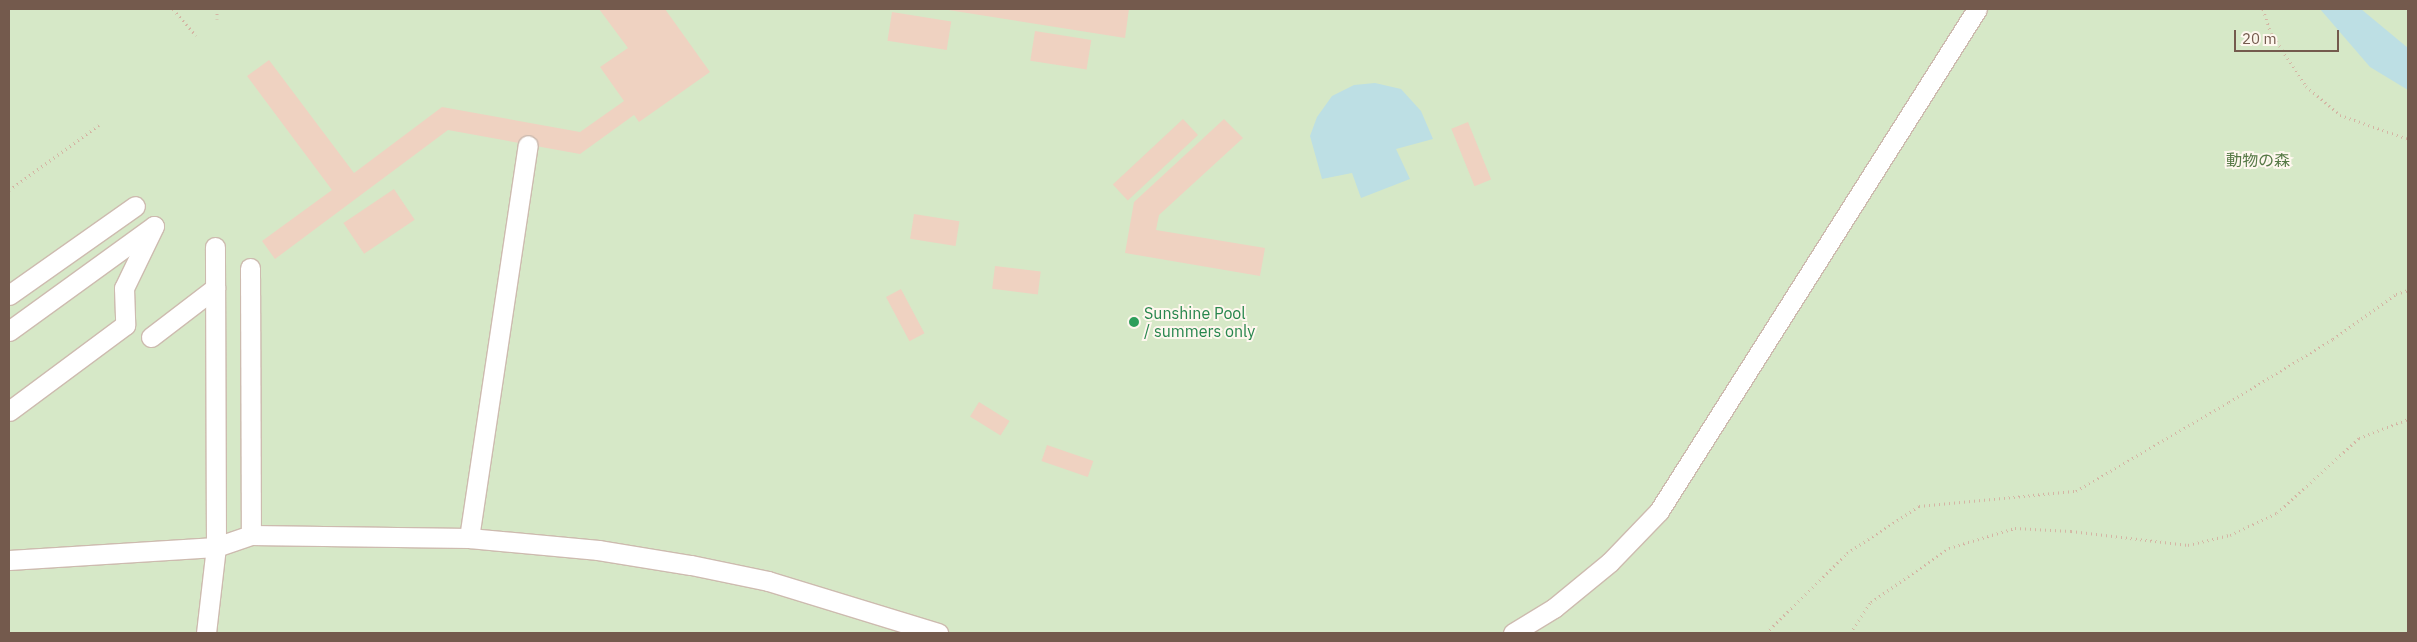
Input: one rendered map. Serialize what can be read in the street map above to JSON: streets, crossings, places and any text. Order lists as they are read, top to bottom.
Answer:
{
  "parks": ["動物の森"],
  "places": ["Sunshine Pool / summers only"],
  "scale_bar": "20 m"
}
